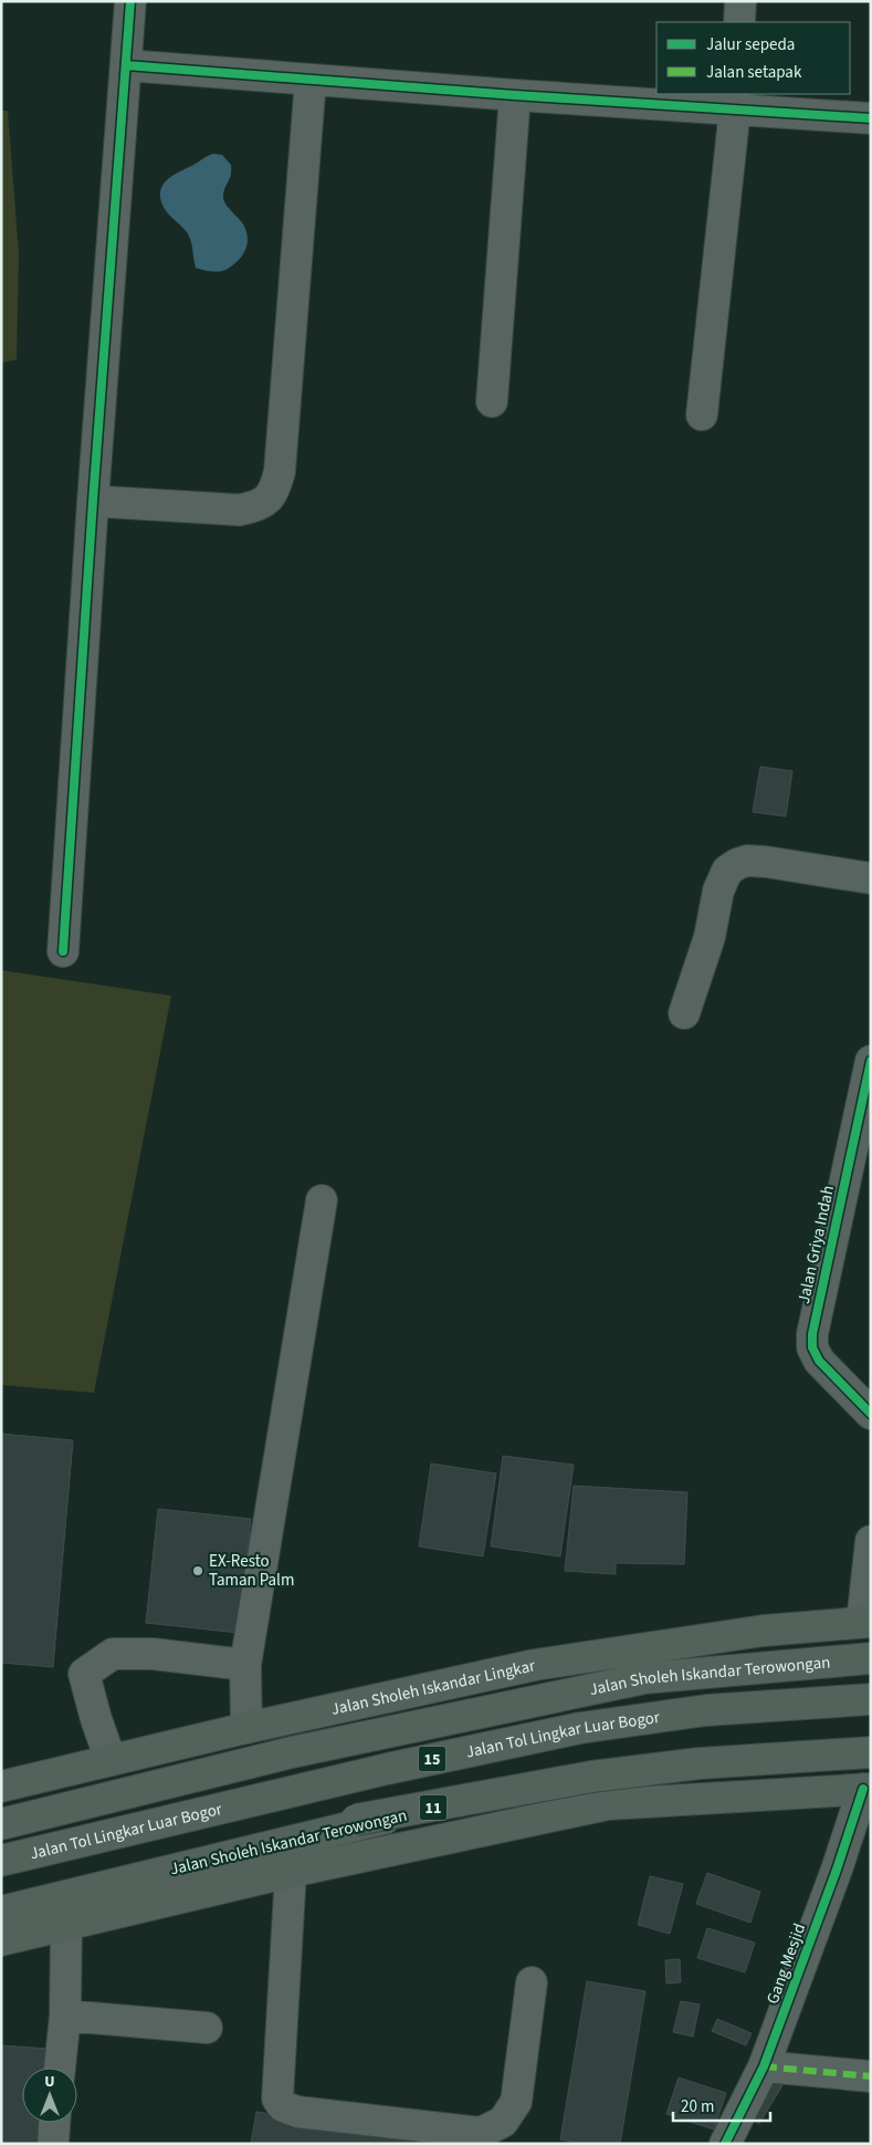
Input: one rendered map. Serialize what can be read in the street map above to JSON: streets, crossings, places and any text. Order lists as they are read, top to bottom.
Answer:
{
  "streets": {
    "highway": [
      "Jalan Sholeh Iskandar Terowongan",
      "Jalan Sholeh Iskandar Lingkar",
      "Jalan Tol Lingkar Luar Bogor",
      "15",
      "11"
    ],
    "street": ["Jalan Griya Indah", "Gang Mesjid"]
  },
  "places": ["EX-Resto Taman Palm"],
  "legend": ["Jalur sepeda", "Jalan setapak"],
  "scale_bar": "20 m",
  "north": "top"
}
